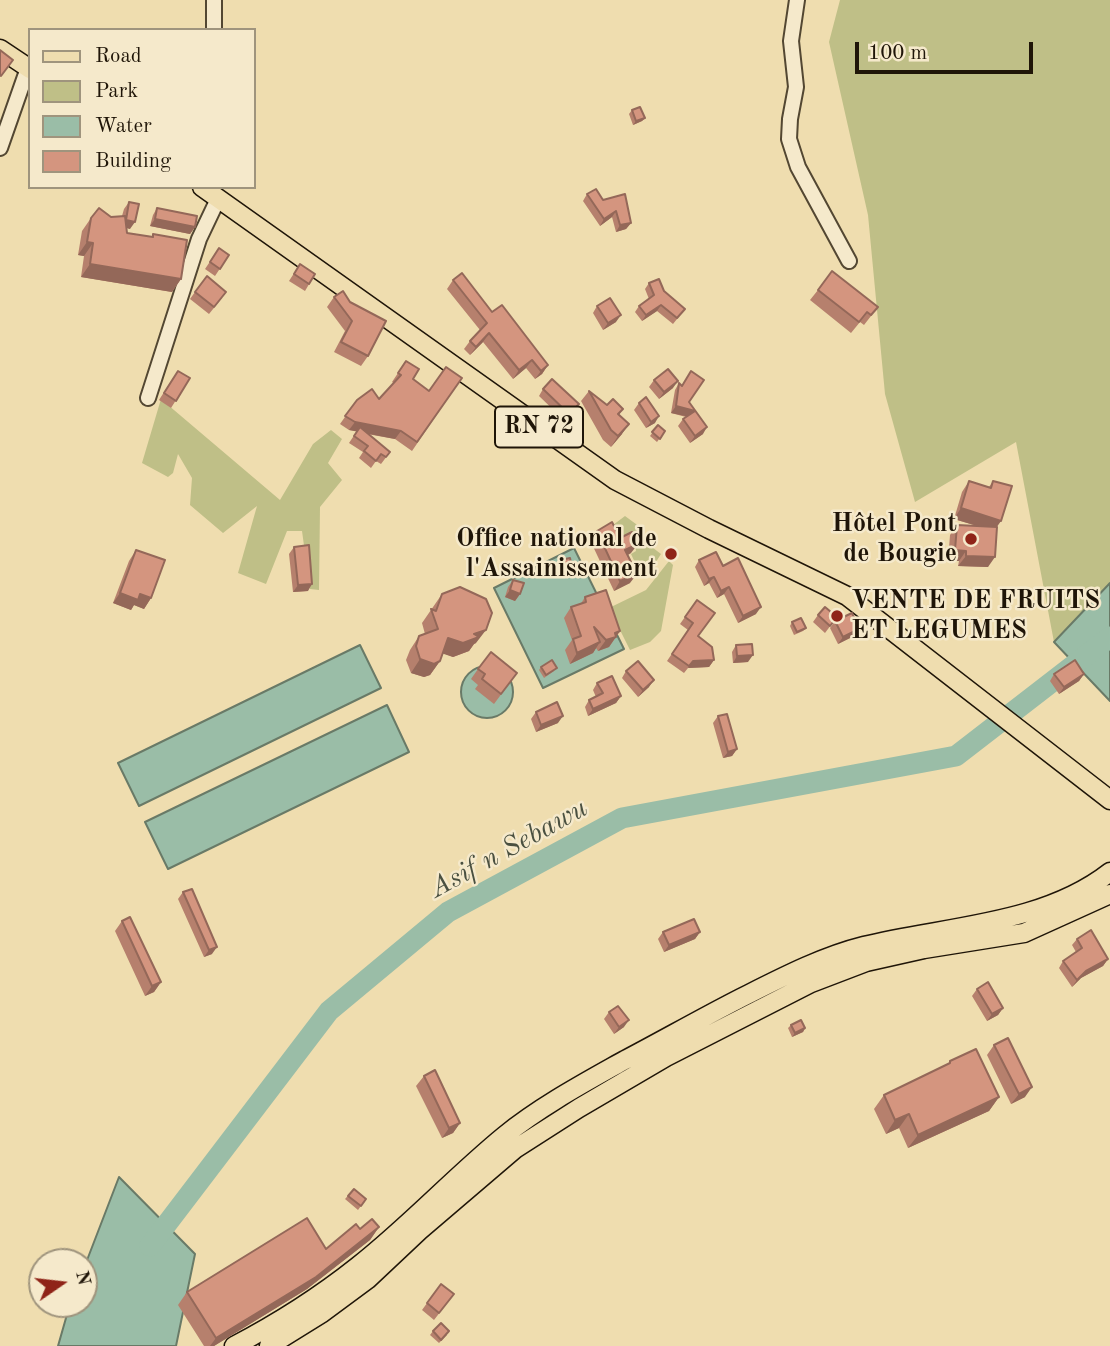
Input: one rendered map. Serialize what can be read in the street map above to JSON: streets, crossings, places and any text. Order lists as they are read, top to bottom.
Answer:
{
  "streets": {
    "main road": ["RN 72"]
  },
  "water": ["Asif n Sebawu"],
  "places": ["Hôtel Pont de Bougie", "Office national de l'Assainissement", "VENTE DE FRUITS ET LEGUMES"],
  "legend": [
    "Road",
    "Park",
    "Water",
    "Building"
  ],
  "scale_bar": "100 m",
  "north": "right"
}
